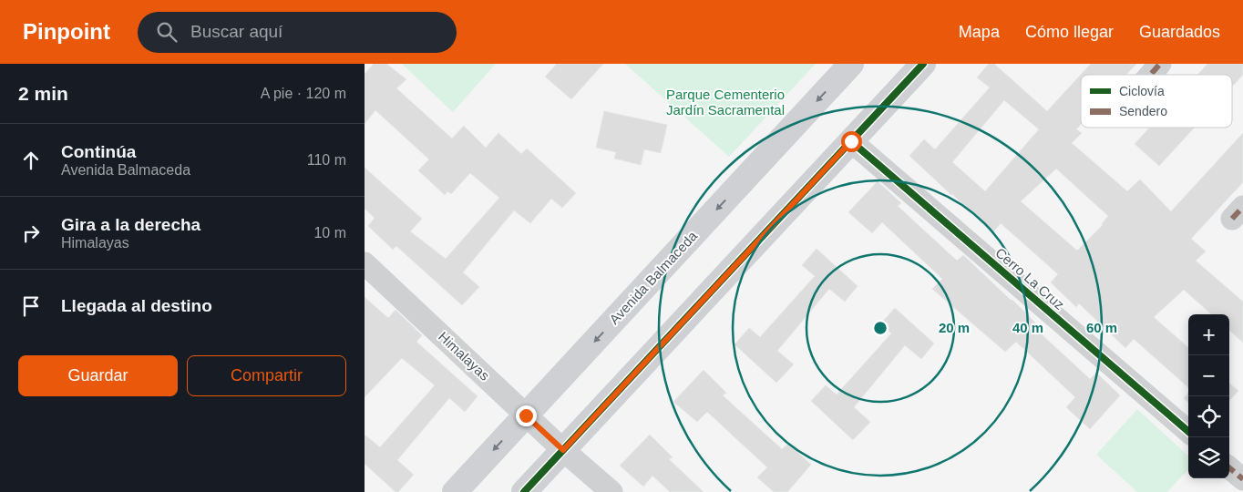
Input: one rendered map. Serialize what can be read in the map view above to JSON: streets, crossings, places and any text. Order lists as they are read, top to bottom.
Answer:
{
  "streets": {
    "street": ["Avenida Balmaceda", "Cerro La Cruz", "Himalayas"]
  },
  "crossings": [
    ["Avenida Balmaceda", "Himalayas"]
  ],
  "parks": ["Parque Cementerio Jardín Sacramental"],
  "legend": ["Ciclovía", "Sendero"],
  "page": {
    "header": "Pinpoint",
    "search": "Buscar aquí",
    "nav": ["Mapa", "Cómo llegar", "Guardados"],
    "heading": ["2 min", "A pie · 120 m"],
    "list": [
      ["Continúa", "Avenida Balmaceda", "110 m"],
      ["Gira a la derecha", "Himalayas", "10 m"],
      "Llegada al destino"
    ],
    "map_buttons": ["+", "−"],
    "buttons": ["Guardar", "Compartir"]
  },
  "rings": ["20 m", "40 m", "60 m"]
}
